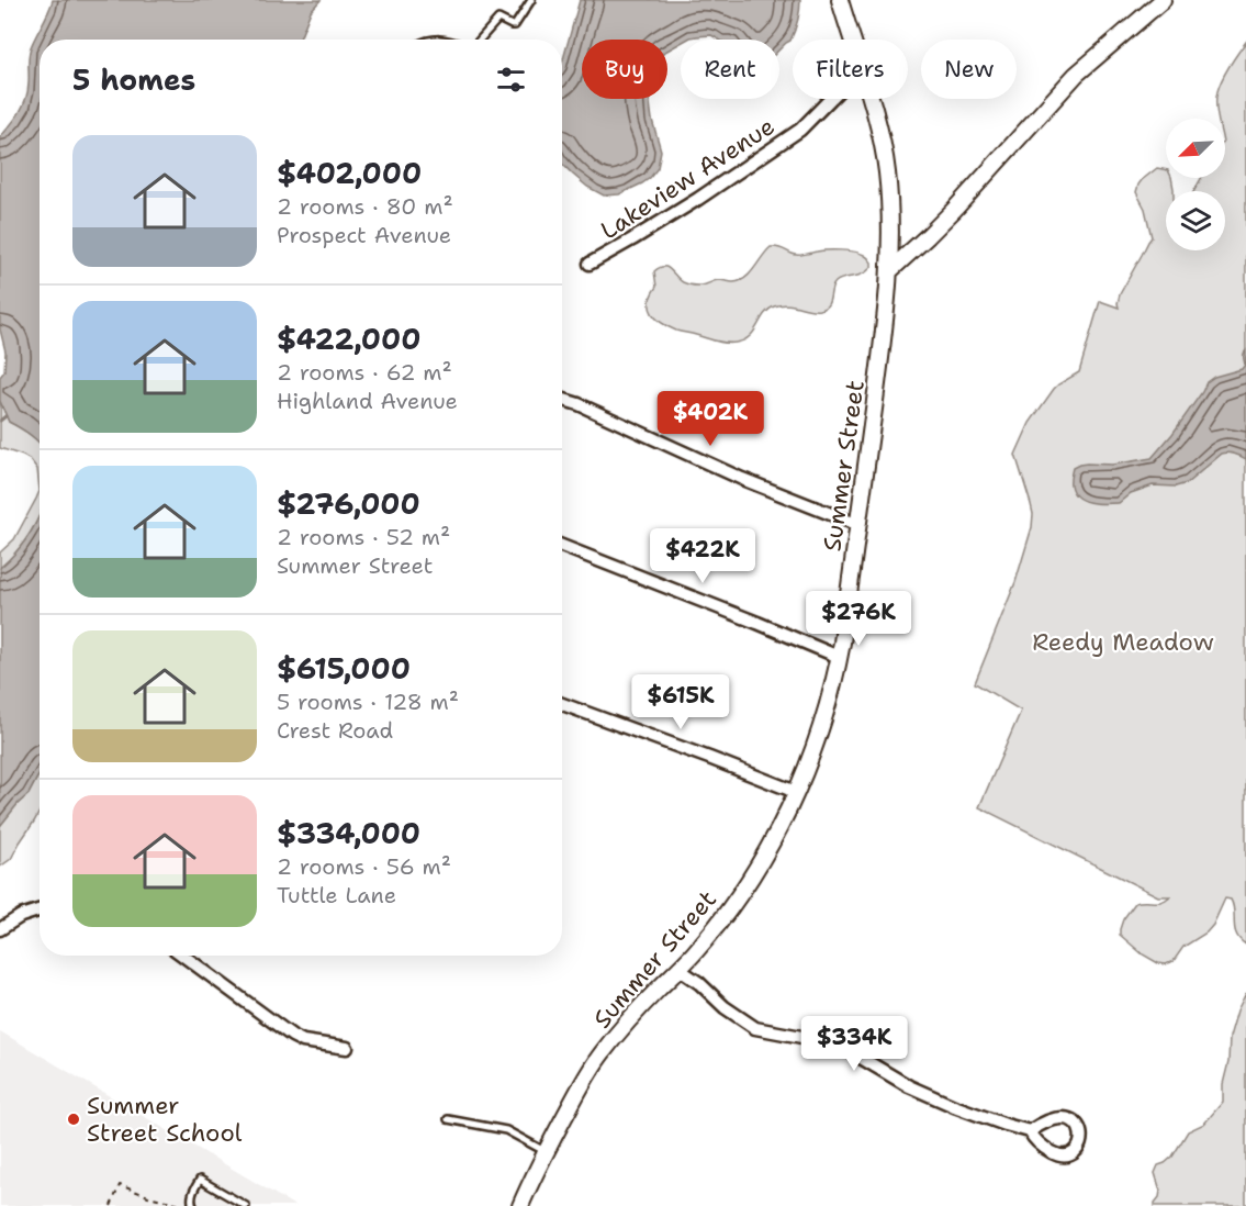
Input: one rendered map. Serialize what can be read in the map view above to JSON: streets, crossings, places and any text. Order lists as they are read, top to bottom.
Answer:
{
  "streets": {
    "main road": ["Summer Street"],
    "street": ["Lakeview Avenue"]
  },
  "parks": ["Reedy Meadow"],
  "places": ["Summer Street School"],
  "north": "bottom left",
  "page": {
    "chip": [
      "Buy",
      "Rent",
      "Filters",
      "New"
    ],
    "heading": "5 homes",
    "list": [
      {
        "name": "$402,000",
        "note": "2 rooms · 80 m² · Prospect Avenue"
      },
      {
        "name": "$422,000",
        "note": "2 rooms · 62 m² · Highland Avenue"
      },
      {
        "name": "$276,000",
        "note": "2 rooms · 52 m² · Summer Street"
      },
      {
        "name": "$615,000",
        "note": "5 rooms · 128 m² · Crest Road"
      },
      {
        "name": "$334,000",
        "note": "2 rooms · 56 m² · Tuttle Lane"
      }
    ],
    "price": [
      "$402K",
      "$422K",
      "$276K",
      "$615K",
      "$334K"
    ]
  }
}
